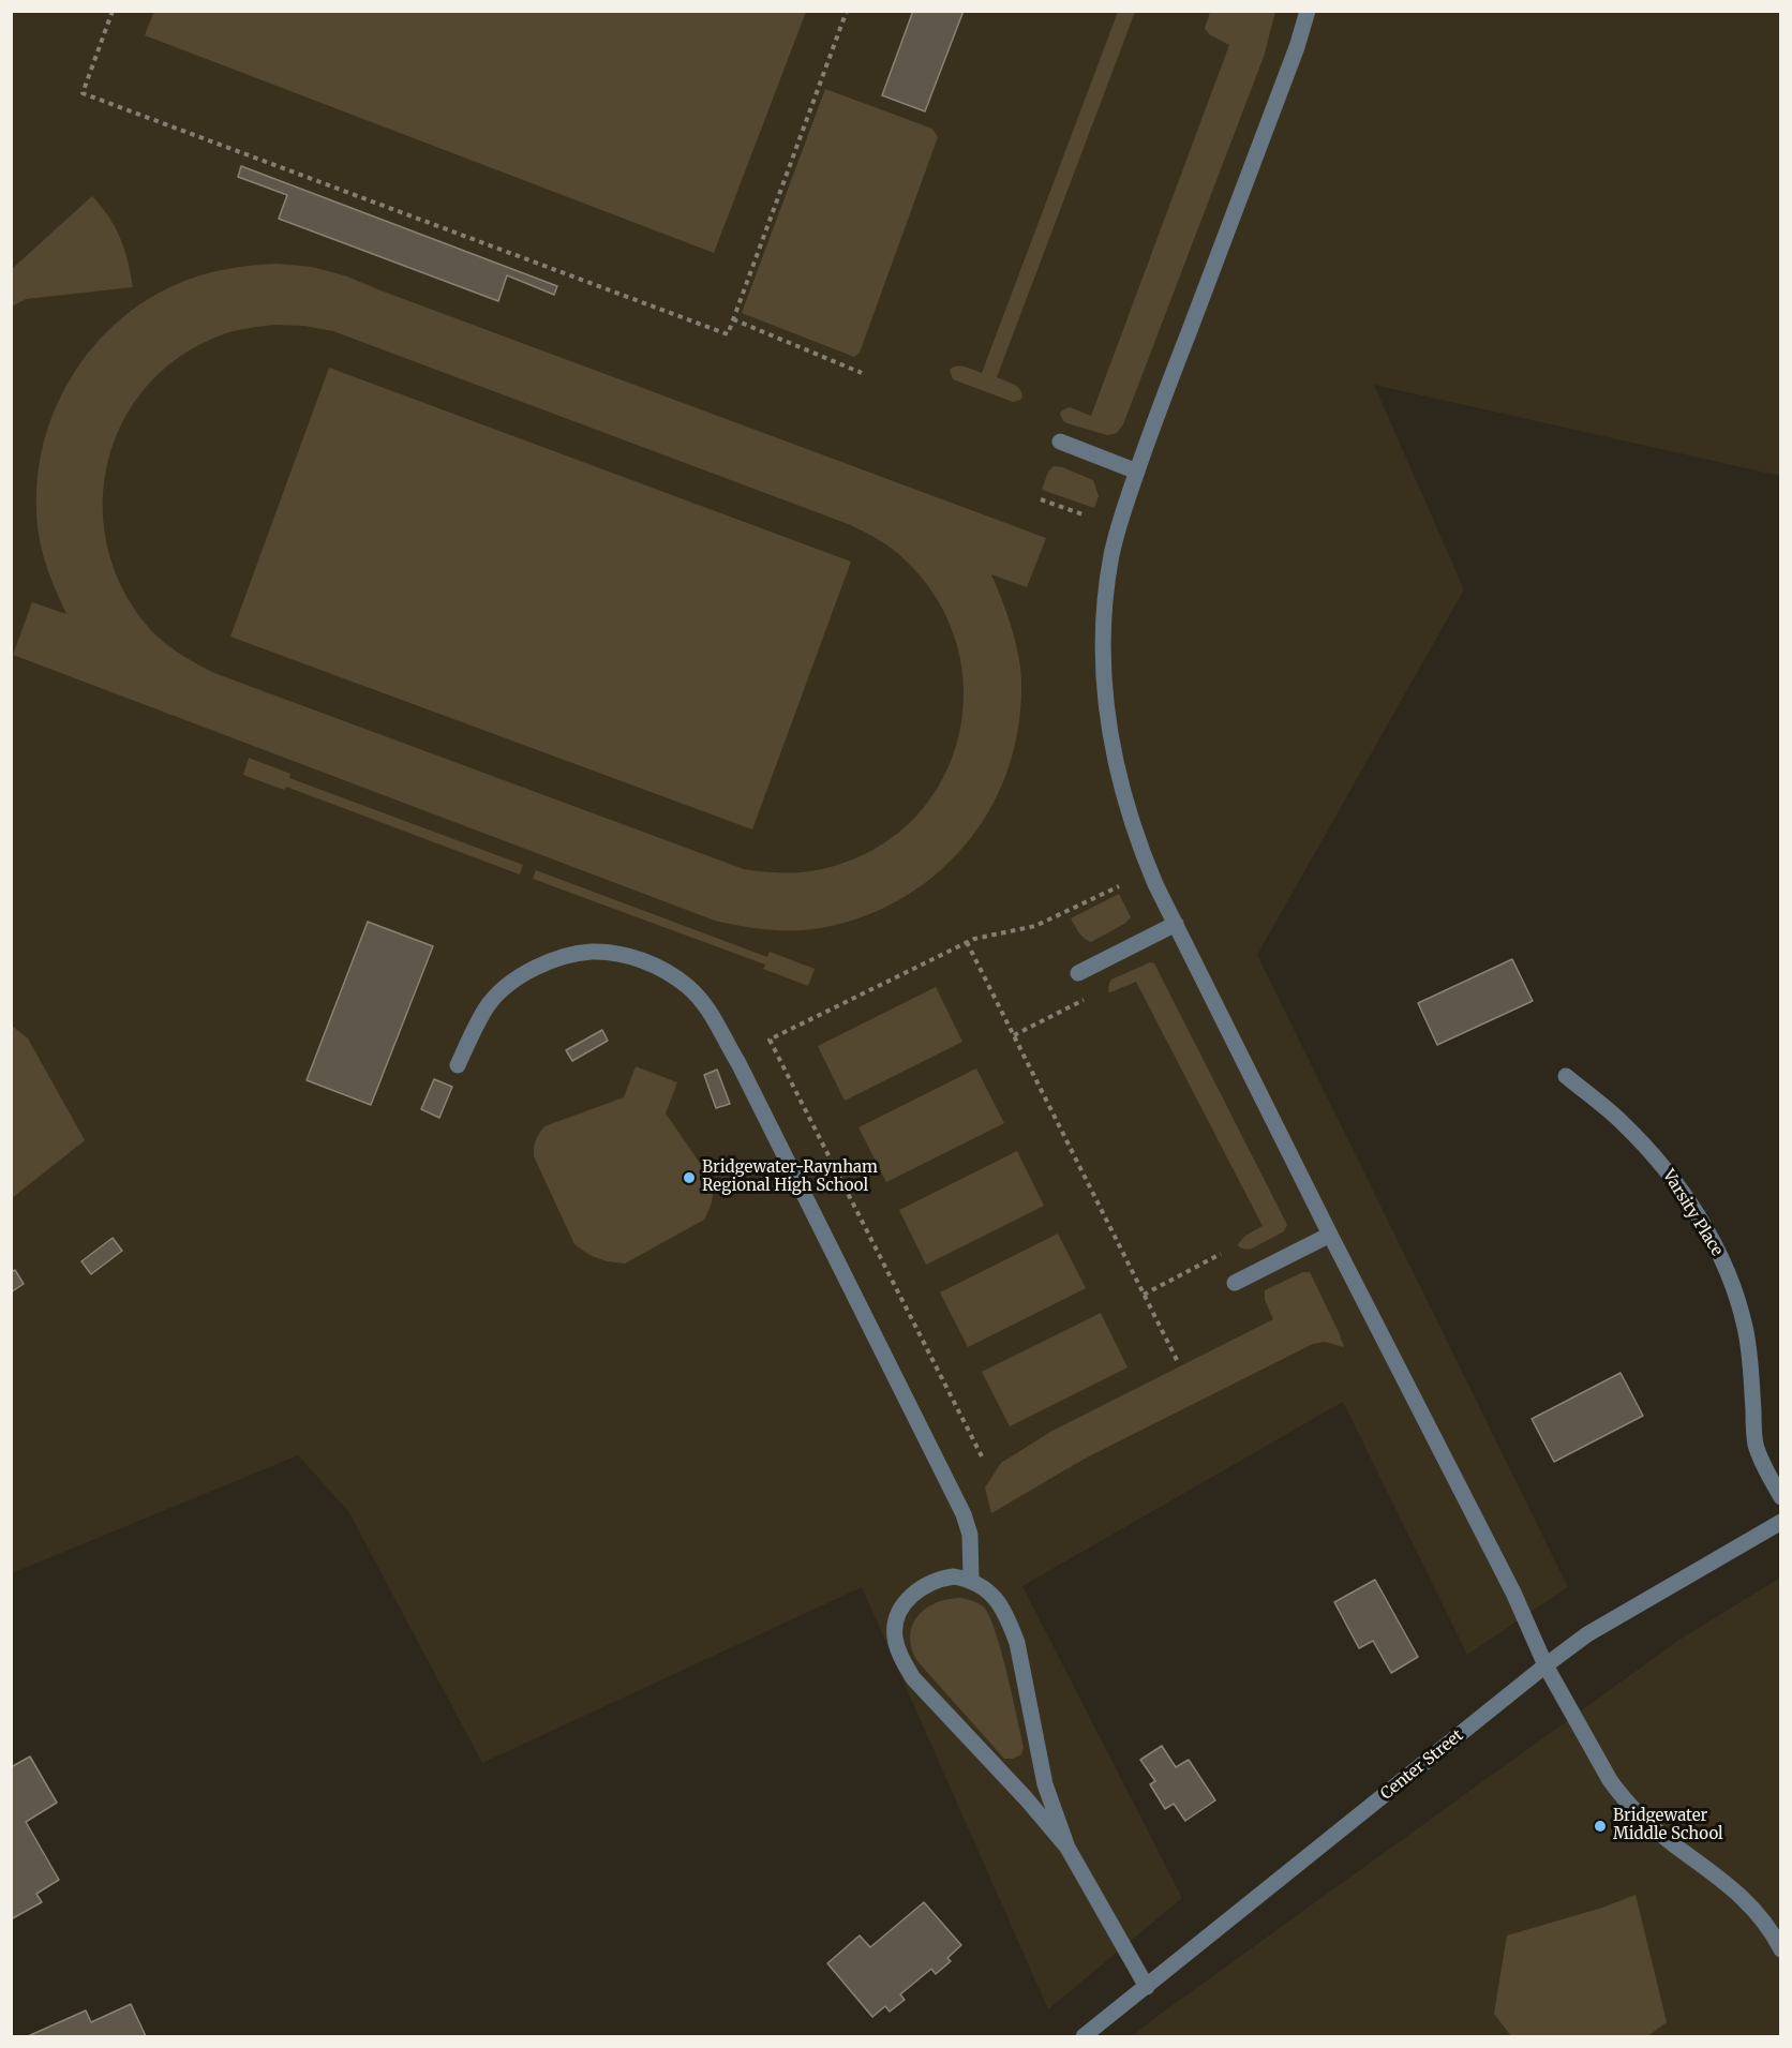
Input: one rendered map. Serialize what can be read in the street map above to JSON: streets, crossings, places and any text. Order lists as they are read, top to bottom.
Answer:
{
  "streets": {
    "street": ["Varsity Place", "Center Street"]
  },
  "places": ["Bridgewater-Raynham Regional High School", "Bridgewater Middle School"]
}
